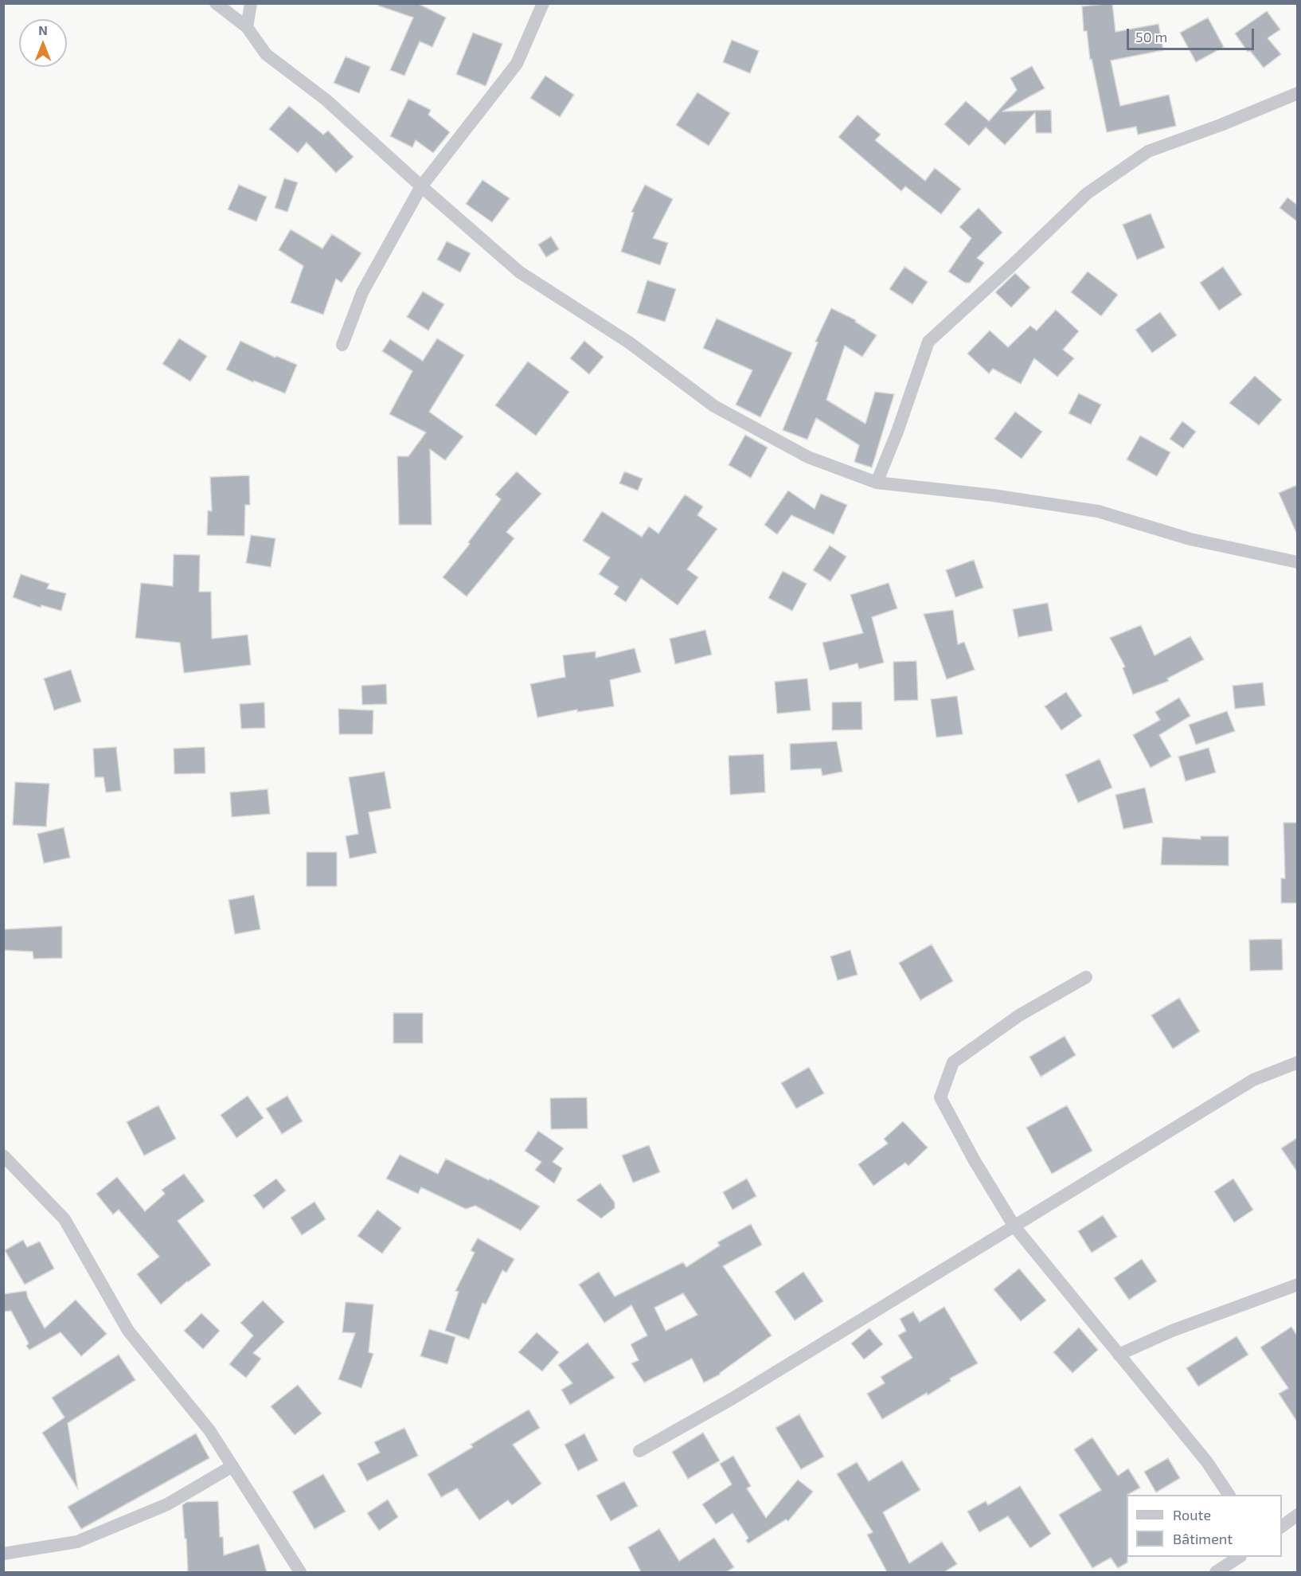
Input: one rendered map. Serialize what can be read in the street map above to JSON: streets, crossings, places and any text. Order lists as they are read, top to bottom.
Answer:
{
  "legend": ["Route", "Bâtiment"],
  "scale_bar": "50 m",
  "north": "top"
}
